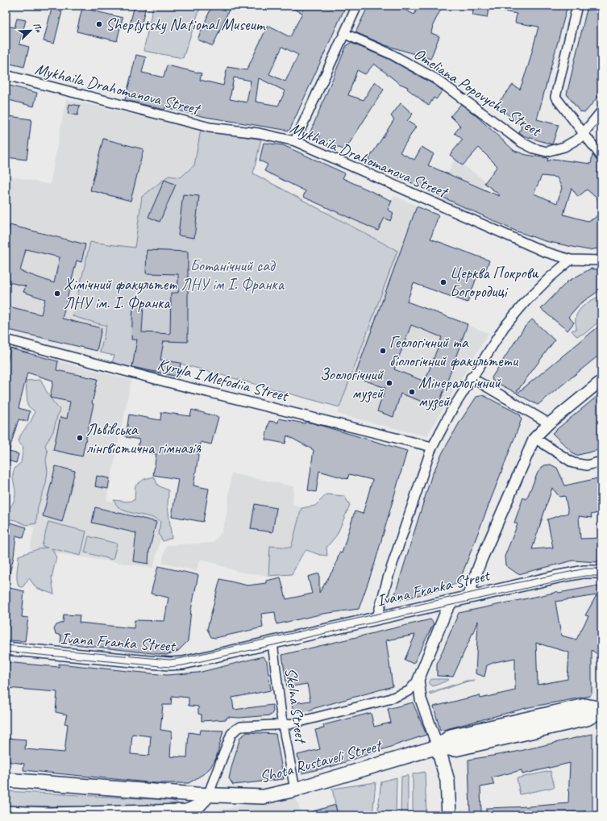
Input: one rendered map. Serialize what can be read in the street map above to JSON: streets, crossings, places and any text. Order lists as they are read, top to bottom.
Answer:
{
  "streets": {
    "main road": ["Ivana Franka Street", "Shota Rustaveli Street"],
    "street": [
      "Mykhaila Drahomanova Street",
      "Omeliana Popovycha Street",
      "Kyryla I Mefodiia Street",
      "Skelna Street"
    ]
  },
  "crossings": [
    ["Ivana Franka Street", "Skelna Street"],
    ["Skelna Street", "Shota Rustaveli Street"]
  ],
  "parks": ["Ботанічний сад ЛНУ ім І. Франка"],
  "places": [
    "Sheptytsky National Museum",
    "Церква Покрови Богородиці",
    "Хімічний факультет ЛНУ ім. І. Франка",
    "Геологічний та біологічний факультети",
    "Зоологічний музей",
    "Мінералогічний музей",
    "Львівська лінгвістична гімназія"
  ],
  "north": "top right"
}
